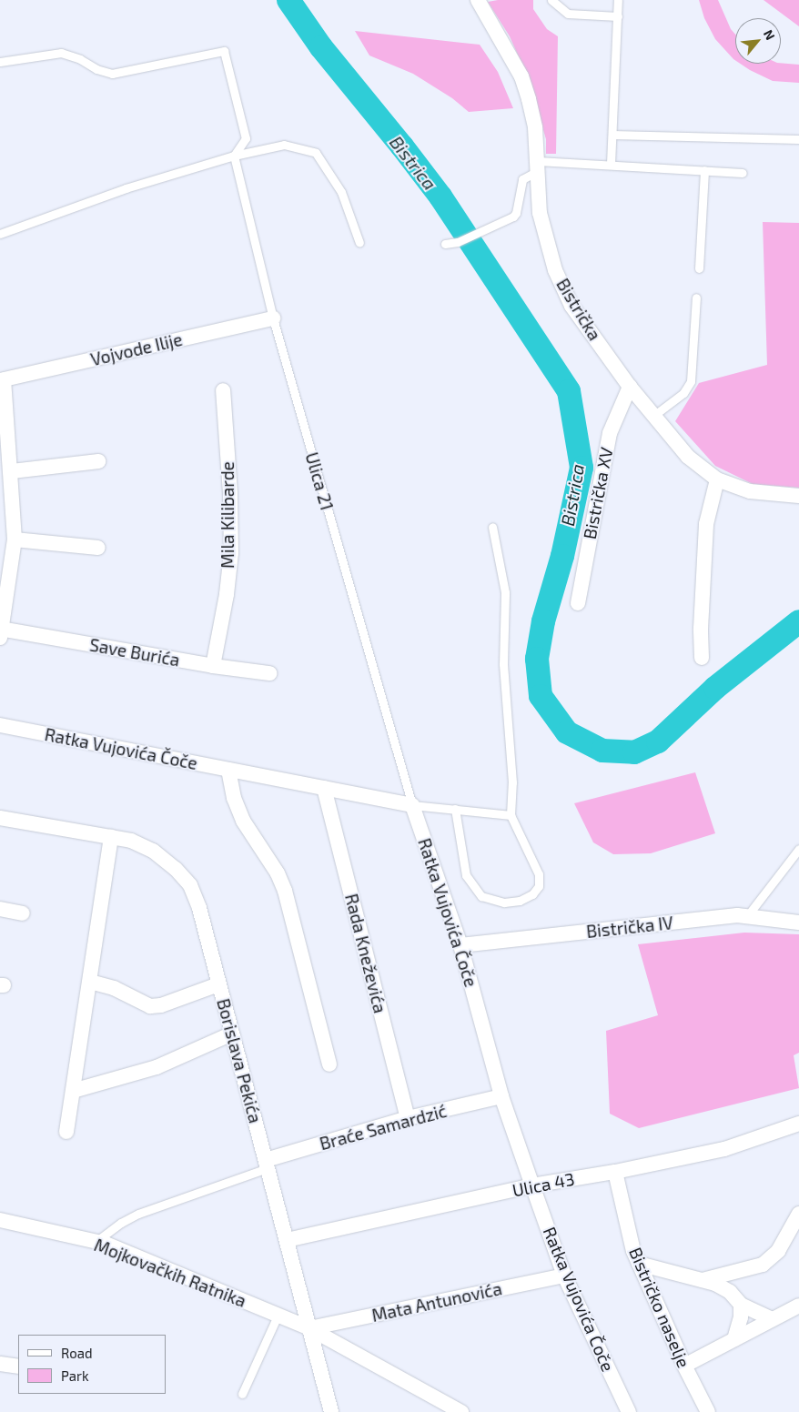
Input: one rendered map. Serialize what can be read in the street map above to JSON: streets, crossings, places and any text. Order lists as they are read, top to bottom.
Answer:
{
  "streets": {
    "street": [
      "Bistrička",
      "Vojvode Ilije",
      "Bistrička XV",
      "Mila Kilibarde",
      "Save Burića",
      "Ratka Vujovića Čoče",
      "Bistrička IV",
      "Rada Kneževića",
      "Borislava Pekića",
      "Braće Samardzić",
      "Ulica 43",
      "Mojkovačkih Ratnika",
      "Mata Antunovića",
      "Bistričko naselje"
    ],
    "lane": ["Ulica 21"]
  },
  "crossings": [
    ["Bistrička", "Bistrička XV"],
    ["Vojvode Ilije", "Ulica 21"],
    ["Ulica 21", "Ratka Vujovića Čoče"],
    ["Mila Kilibarde", "Save Burića"],
    ["Ratka Vujovića Čoče", "Bistrička IV"],
    ["Ratka Vujovića Čoče", "Rada Kneževića"],
    ["Ratka Vujovića Čoče", "Braće Samardzić"],
    ["Ratka Vujovića Čoče", "Ulica 43"],
    ["Ratka Vujovića Čoče", "Mata Antunovića"],
    ["Rada Kneževića", "Braće Samardzić"],
    ["Borislava Pekića", "Braće Samardzić"],
    ["Borislava Pekića", "Ulica 43"],
    ["Borislava Pekića", "Mojkovačkih Ratnika"],
    ["Borislava Pekića", "Mata Antunovića"],
    ["Ulica 43", "Bistričko naselje"],
    ["Mojkovačkih Ratnika", "Mata Antunovića"]
  ],
  "water": ["Bistrica"],
  "legend": ["Road", "Park"],
  "north": "top right"
}
